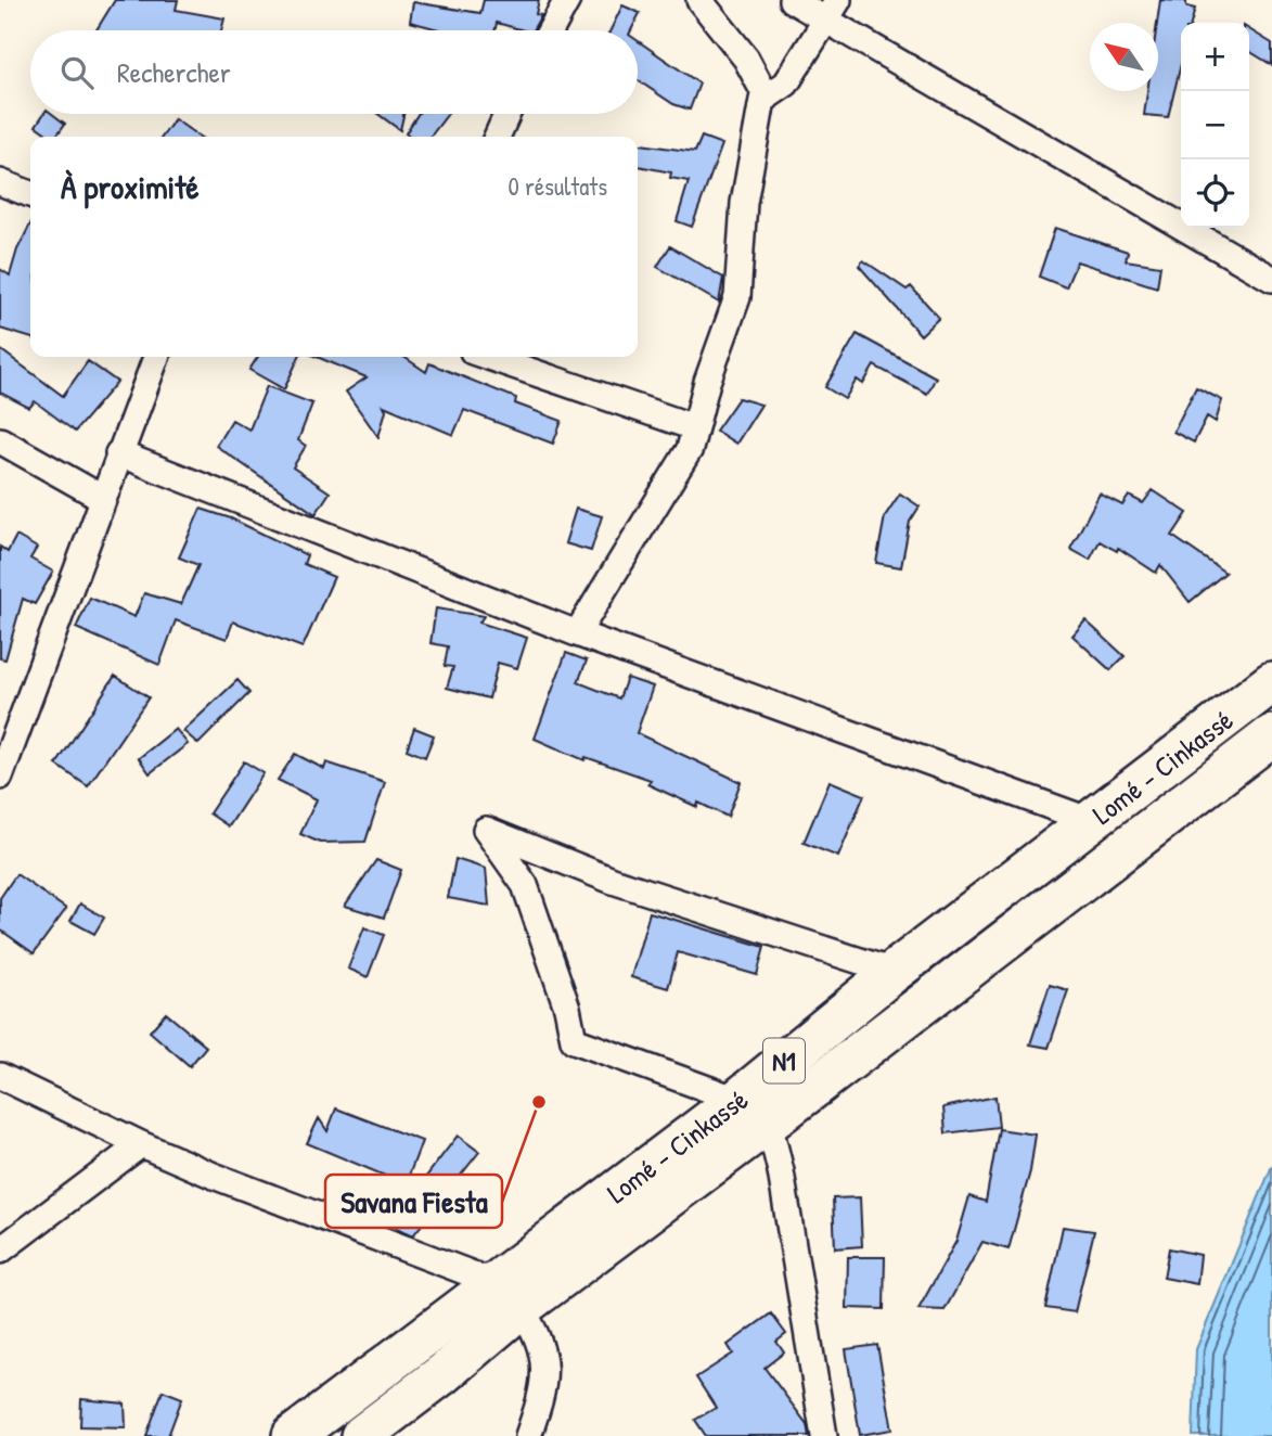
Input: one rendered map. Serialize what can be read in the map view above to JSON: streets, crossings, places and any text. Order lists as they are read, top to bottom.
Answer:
{
  "streets": {
    "highway": ["Lomé - Cinkassé", "N1"]
  },
  "places": ["Savana Fiesta"],
  "north": "top left",
  "page": {
    "map_buttons": ["+", "−"],
    "search": "Rechercher",
    "heading": ["À proximité", "0 résultats"]
  }
}
